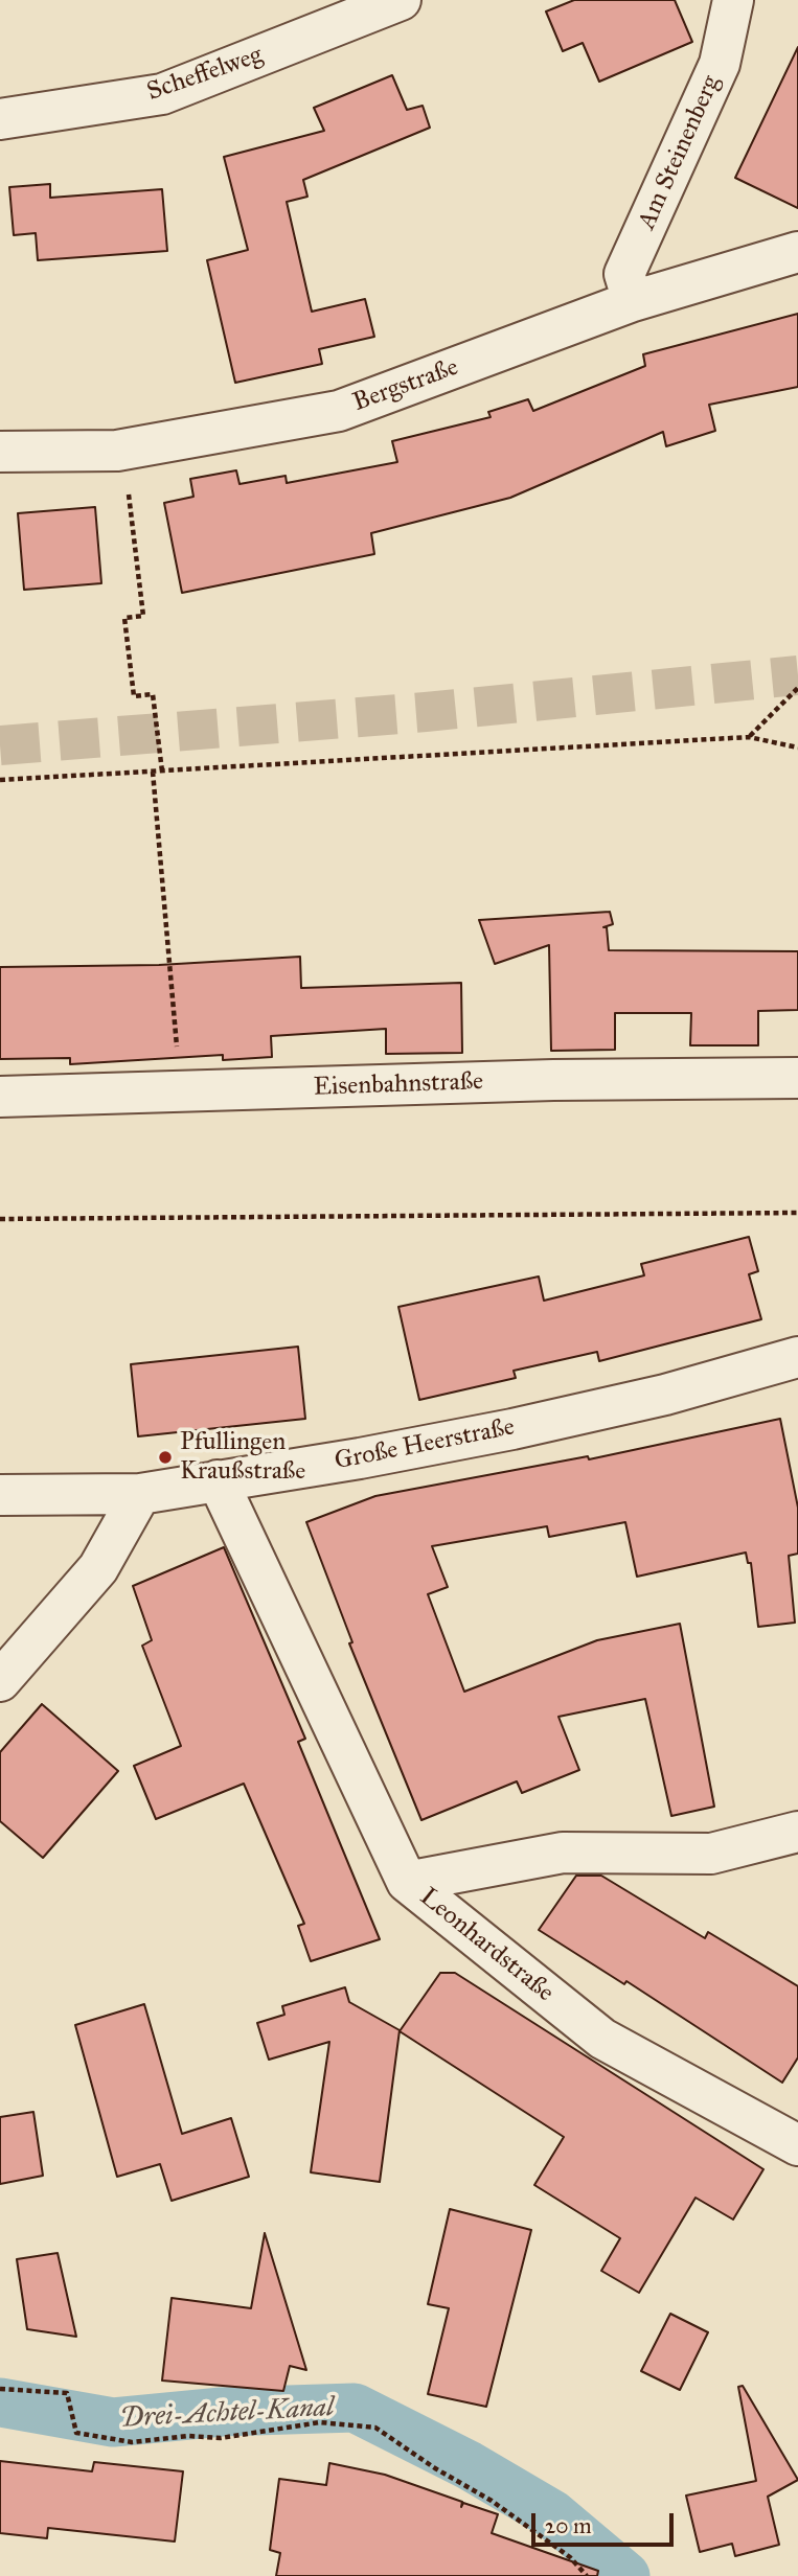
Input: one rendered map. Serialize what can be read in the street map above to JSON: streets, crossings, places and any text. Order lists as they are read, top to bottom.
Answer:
{
  "streets": {
    "street": [
      "Scheffelweg",
      "Am Steinenberg",
      "Bergstraße",
      "Eisenbahnstraße",
      "Große Heerstraße",
      "Leonhardstraße"
    ]
  },
  "crossings": [
    ["Am Steinenberg", "Bergstraße"],
    ["Große Heerstraße", "Leonhardstraße"]
  ],
  "water": ["Drei-Achtel-Kanal"],
  "places": ["Pfullingen Kraußstraße"],
  "scale_bar": "20 m"
}
